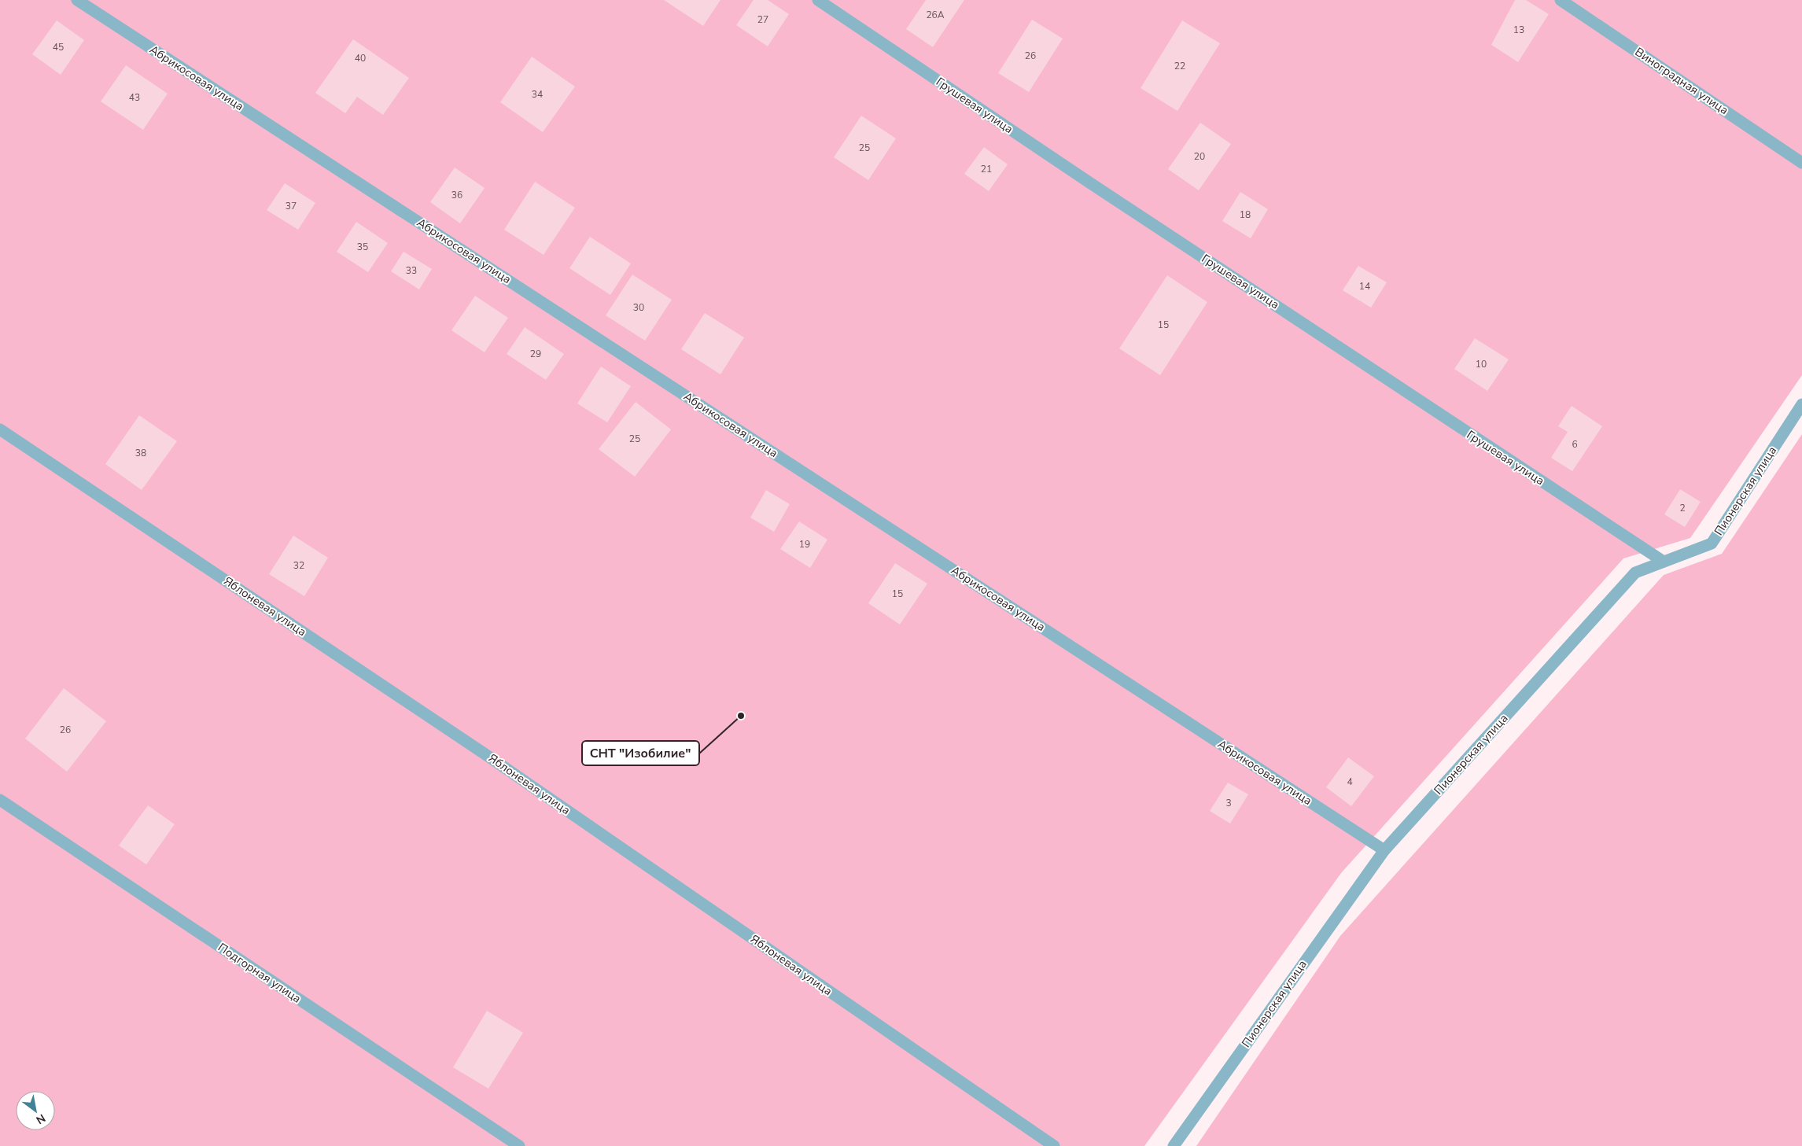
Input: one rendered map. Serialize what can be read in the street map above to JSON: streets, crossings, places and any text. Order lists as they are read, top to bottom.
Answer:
{
  "streets": {
    "street": [
      "Абрикосовая улица",
      "Виноградная улица",
      "Грушевая улица",
      "Пионерская улица",
      "Яблоневая улица",
      "Подгорная улица"
    ]
  },
  "crossings": [
    ["Абрикосовая улица", "Пионерская улица"],
    ["Грушевая улица", "Пионерская улица"]
  ],
  "places": ["СНТ \"Изобилие\""],
  "house_numbers": [
    "26А",
    "27",
    "13",
    "45",
    "26",
    "40",
    "22",
    "34",
    "43",
    "25",
    "20",
    "21",
    "36",
    "37",
    "18",
    "35",
    "33",
    "14",
    "30",
    "15",
    "29",
    "10",
    "25",
    "6",
    "38",
    "2",
    "19",
    "32",
    "15",
    "26",
    "4",
    "3"
  ],
  "north": "bottom right"
}
